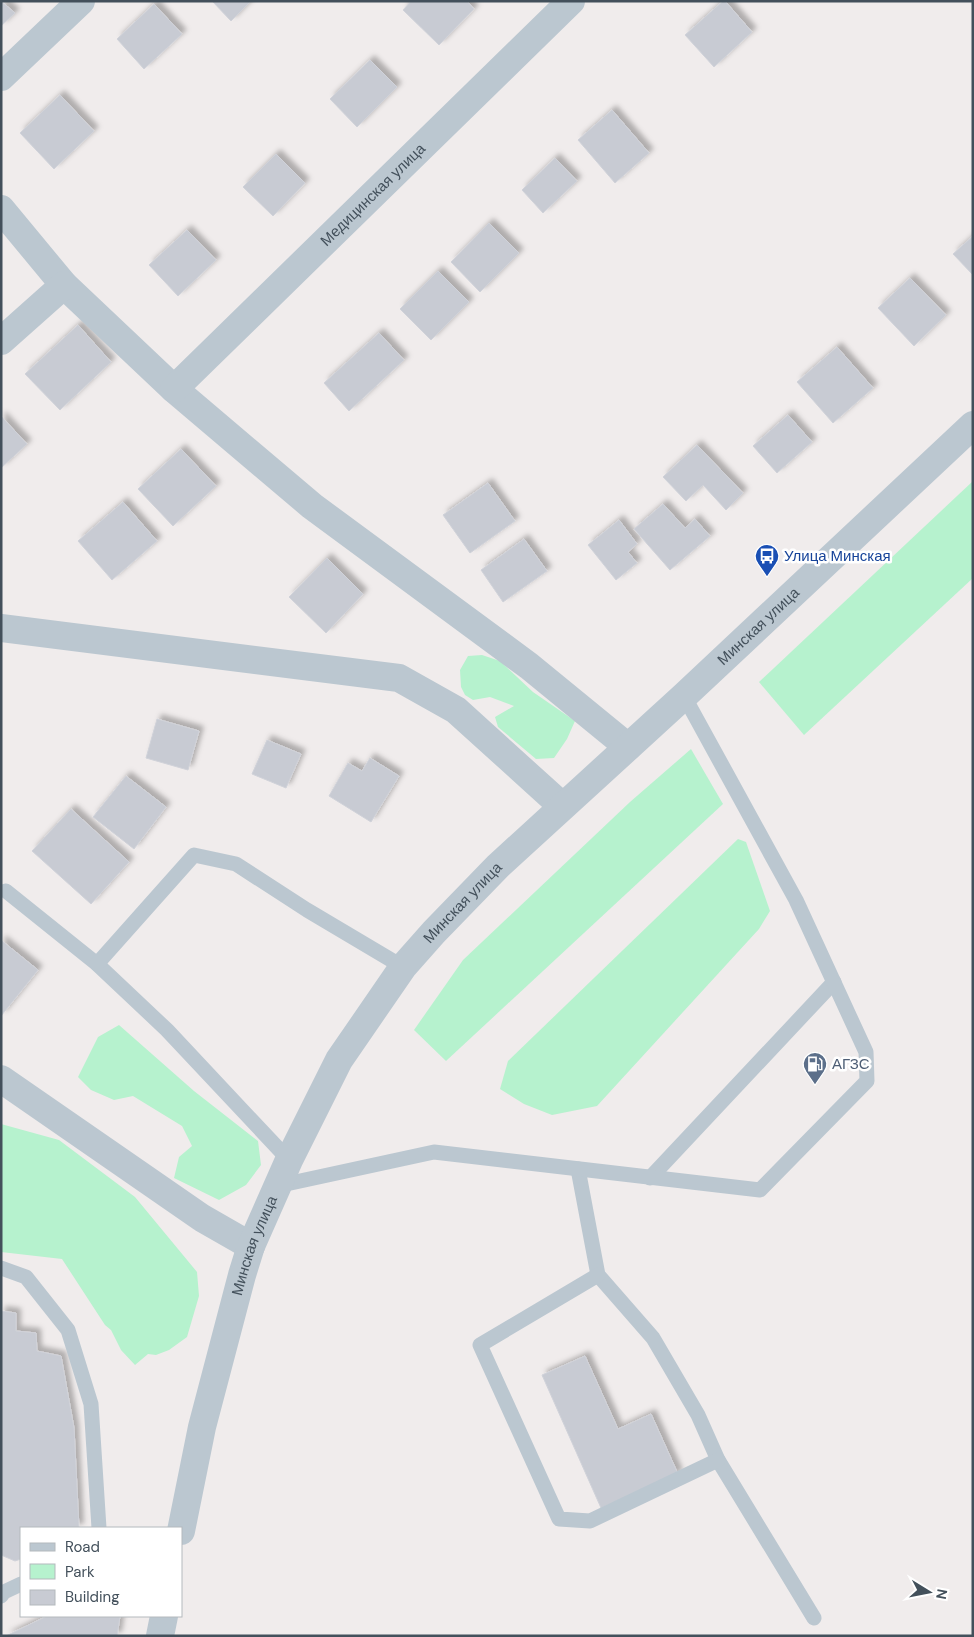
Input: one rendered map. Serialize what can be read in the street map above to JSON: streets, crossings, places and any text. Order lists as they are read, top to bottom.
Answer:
{
  "streets": {
    "street": ["Медицинская улица", "Минская улица"]
  },
  "places": {
    "bus stop": ["Улица Минская"],
    "fuel station": ["АГЗС"]
  },
  "legend": ["Road", "Park", "Building"],
  "north": "right"
}
